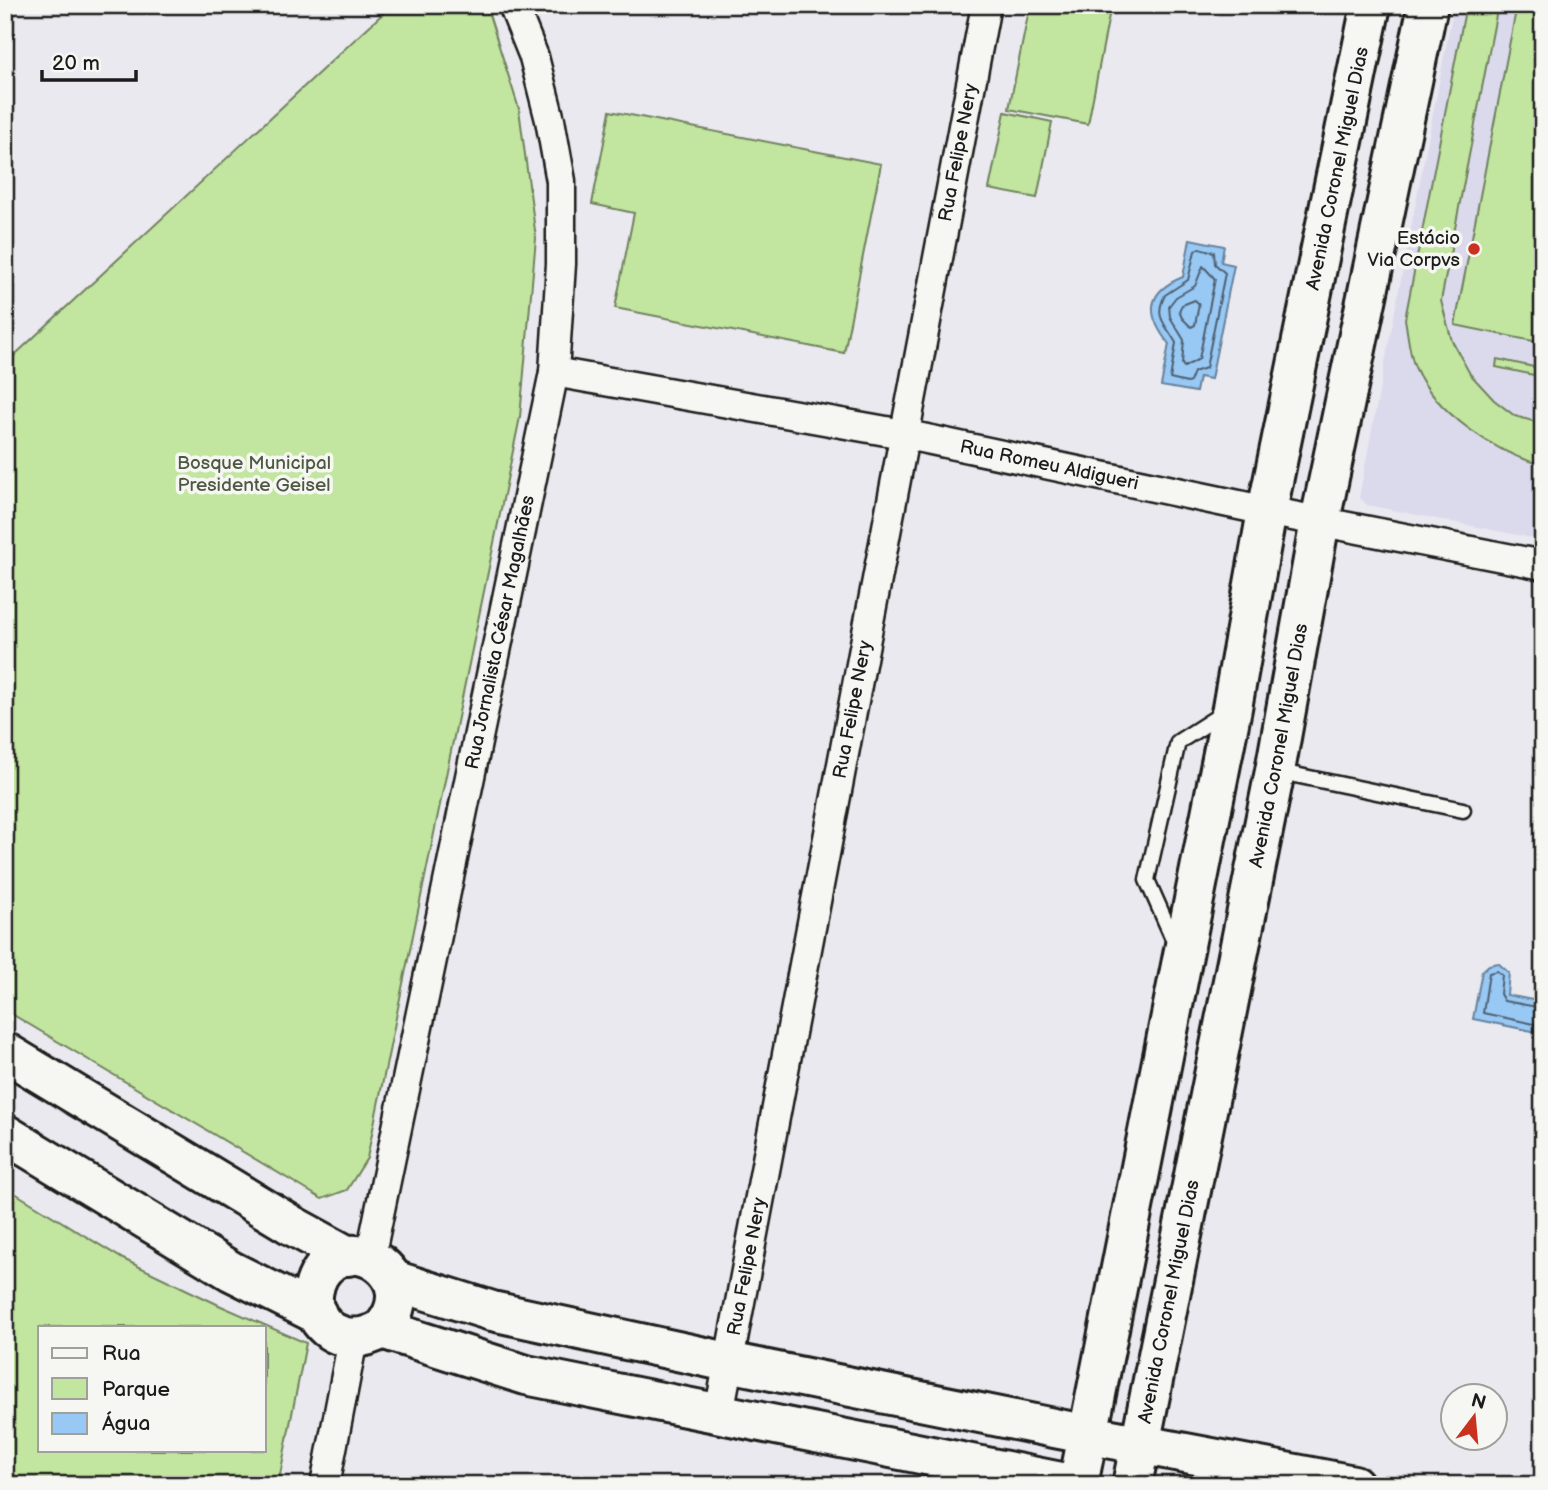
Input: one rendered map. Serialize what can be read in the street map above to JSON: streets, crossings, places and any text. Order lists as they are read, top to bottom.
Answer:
{
  "streets": {
    "main road": ["Avenida Coronel Miguel Dias"],
    "street": ["Rua Felipe Nery", "Rua Romeu Aldigueri", "Rua Jornalista César Magalhães"]
  },
  "crossings": [
    ["Rua Felipe Nery", "Rua Romeu Aldigueri"],
    ["Avenida Coronel Miguel Dias", "Rua Romeu Aldigueri"],
    ["Rua Romeu Aldigueri", "Rua Jornalista César Magalhães"]
  ],
  "parks": ["Bosque Municipal Presidente Geisel"],
  "places": ["Estácio Via Corpvs"],
  "legend": ["Rua", "Parque", "Água"],
  "scale_bar": "20 m",
  "north": "top"
}
